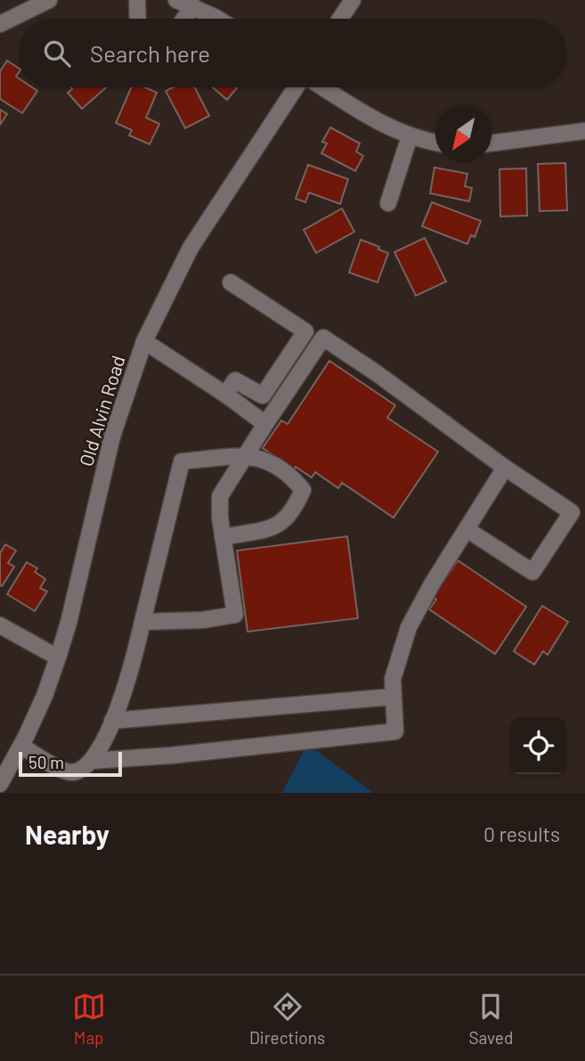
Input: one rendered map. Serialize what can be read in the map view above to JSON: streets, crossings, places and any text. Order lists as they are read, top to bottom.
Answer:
{
  "streets": {
    "street": ["Old Alvin Road"]
  },
  "scale_bar": "50 m",
  "north": "bottom left",
  "page": {
    "search": "Search here",
    "scale": "50 m",
    "heading": ["Nearby", "0 results"],
    "nav": ["Map", "Directions", "Saved"]
  }
}
